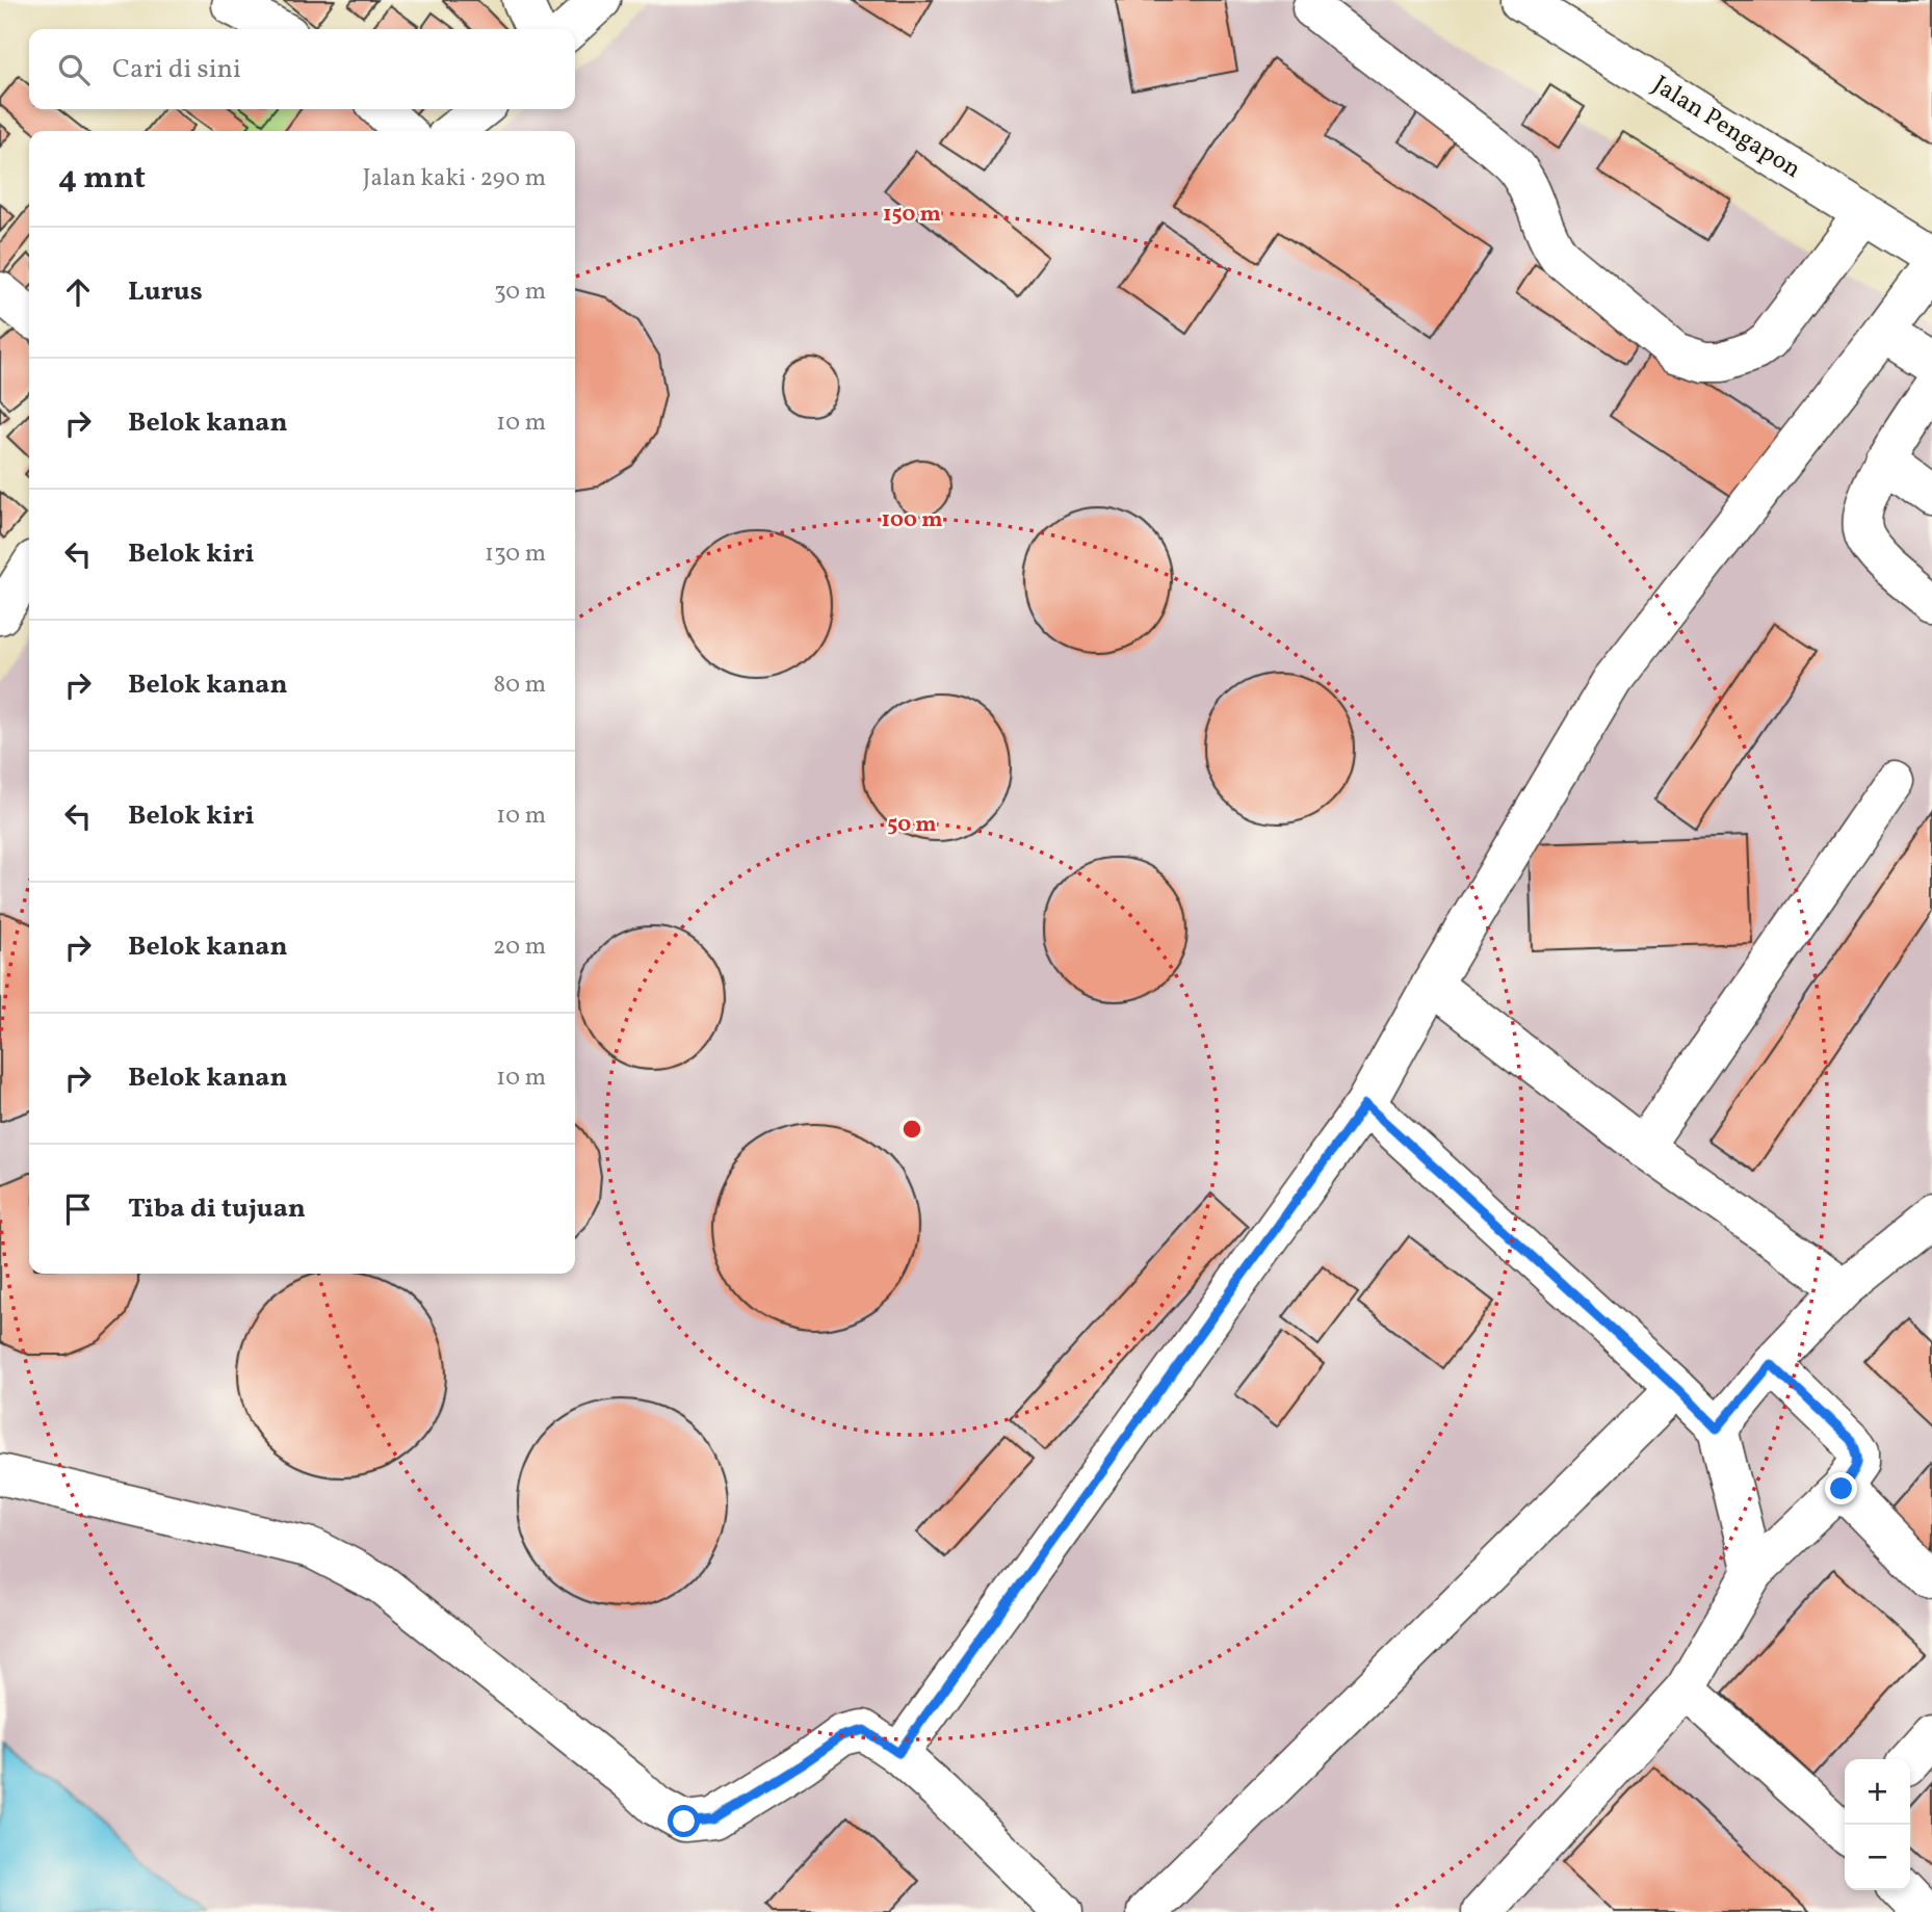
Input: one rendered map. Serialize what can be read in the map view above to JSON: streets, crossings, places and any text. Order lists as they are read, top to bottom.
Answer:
{
  "streets": {
    "main road": ["Jalan Pengapon"]
  },
  "page": {
    "search": "Cari di sini",
    "heading": ["4 mnt", "Jalan kaki · 290 m"],
    "list": [
      ["Lurus", "30 m"],
      ["Belok kanan", "10 m"],
      ["Belok kiri", "130 m"],
      ["Belok kanan", "80 m"],
      ["Belok kiri", "10 m"],
      ["Belok kanan", "20 m"],
      ["Belok kanan", "10 m"],
      "Tiba di tujuan"
    ],
    "map_buttons": ["+", "−"]
  },
  "rings": ["150 m", "100 m", "50 m"]
}
